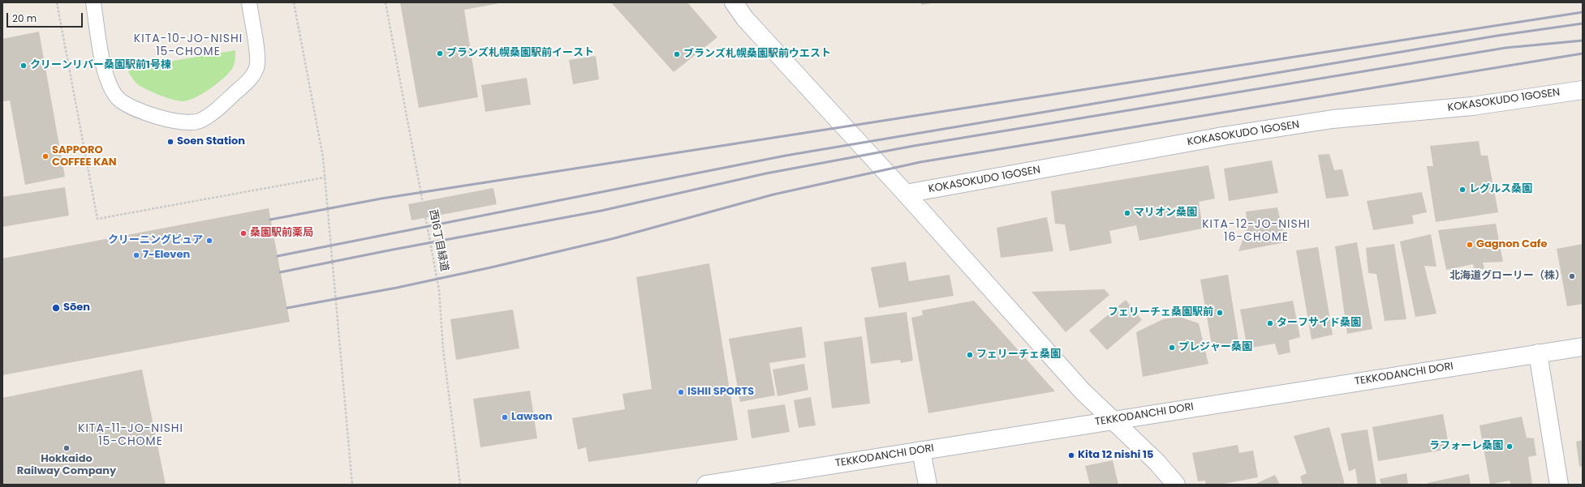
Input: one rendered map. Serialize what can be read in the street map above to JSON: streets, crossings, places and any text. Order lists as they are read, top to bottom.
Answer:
{
  "streets": {
    "street": ["KOKASOKUDO 1GOSEN", "TEKKODANCHI DORI"],
    "path": ["西16丁目緑道"]
  },
  "districts": ["KITA-10-JO-NISHI 15-CHOME", "KITA-12-JO-NISHI 16-CHOME", "KITA-11-JO-NISHI 15-CHOME"],
  "places": [
    "ブランズ札幌桑園駅前イースト",
    "ブランズ札幌桑園駅前ウエスト",
    "クリーンリバー桑園駅前1号棟",
    "Soen Station",
    "SAPPORO COFFEE KAN",
    "レグルス桑園",
    "マリオン桑園",
    "桑園駅前薬局",
    "クリーニングピュア",
    "Gagnon Cafe",
    "7-Eleven",
    "北海道グローリー（株）",
    "Sōen",
    "フェリーチェ桑園駅前",
    "ターフサイド桑園",
    "プレジャー桑園",
    "フェリーチェ桑園",
    "ISHII SPORTS",
    "Lawson",
    "ラフォーレ桑園",
    "Hokkaido Railway Company",
    "Kita 12 nishi 15"
  ],
  "scale_bar": "20 m"
}
